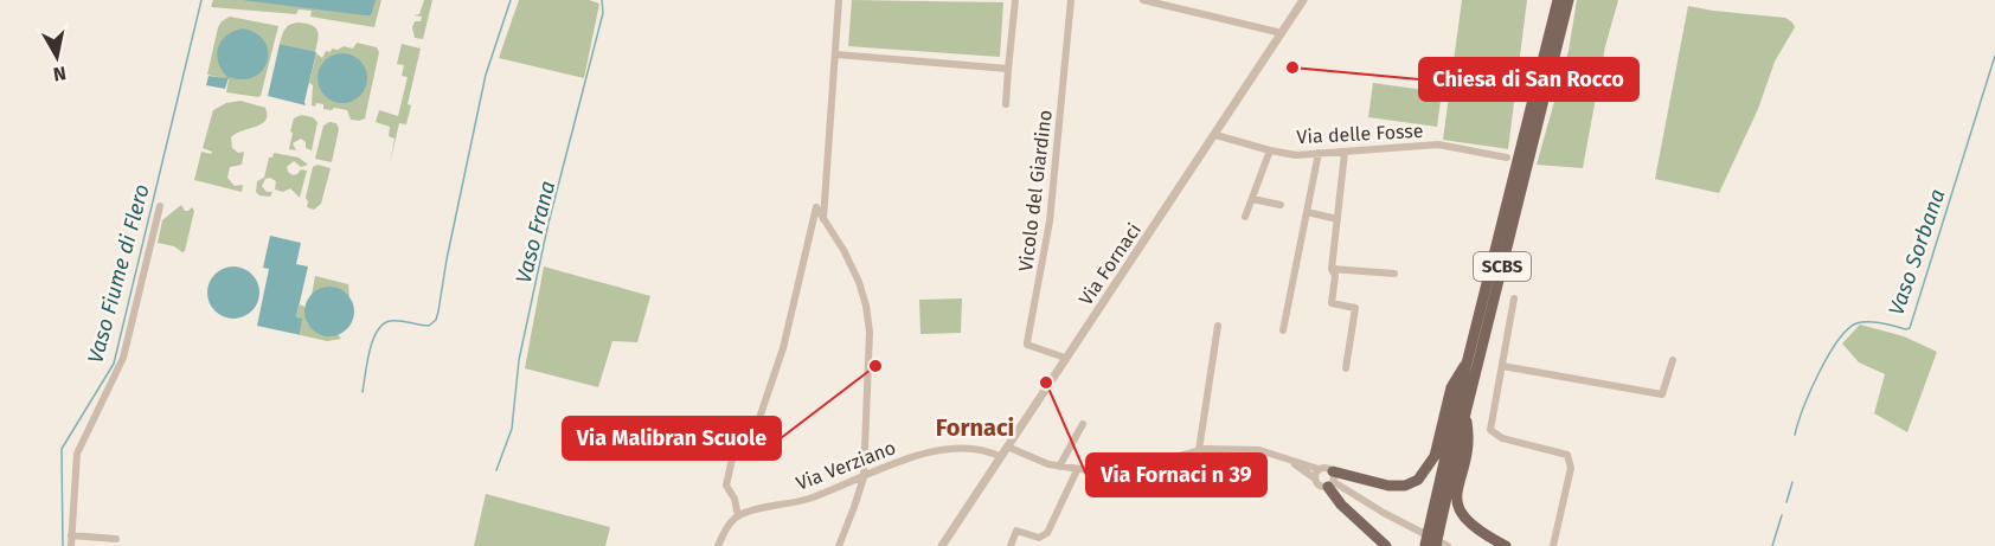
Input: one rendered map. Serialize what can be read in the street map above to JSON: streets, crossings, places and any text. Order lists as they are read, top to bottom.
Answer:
{
  "streets": {
    "main road": ["SCBS"],
    "street": [
      "Via delle Fosse",
      "Vicolo del Giardino",
      "Via Fornaci",
      "Via Verziano"
    ]
  },
  "crossings": [
    ["Via delle Fosse", "Via Fornaci"],
    ["Vicolo del Giardino", "Via Fornaci"],
    ["Via Fornaci", "Via Verziano"]
  ],
  "districts": ["Fornaci"],
  "water": ["Vaso Frana", "Vaso Sorbana", "Vaso Fiume di Flero"],
  "places": ["Chiesa di San Rocco", "Via Malibran Scuole", "Via Fornaci n 39"],
  "north": "bottom"
}
